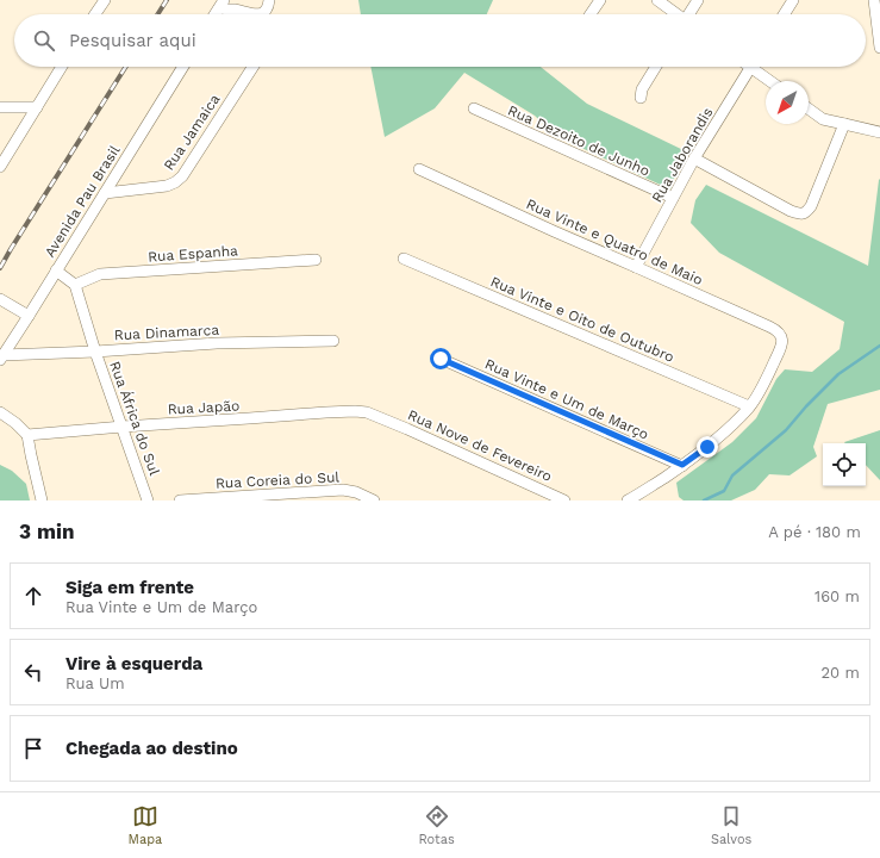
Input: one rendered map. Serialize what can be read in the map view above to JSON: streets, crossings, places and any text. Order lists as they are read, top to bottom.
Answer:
{
  "streets": {
    "street": [
      "Rua Jamaica",
      "Rua Dezoito de Junho",
      "Rua Jaborandis",
      "Avenida Pau Brasil",
      "Rua Vinte e Quatro de Maio",
      "Rua Espanha",
      "Rua Vinte e Oito de Outubro",
      "Rua Dinamarca",
      "Rua Vinte e Um de Março",
      "Rua Japão",
      "Rua África do Sul",
      "Rua Nove de Fevereiro",
      "Rua Coreia do Sul"
    ]
  },
  "crossings": [
    ["Rua Jamaica", "Avenida Pau Brasil"],
    ["Rua Dezoito de Junho", "Rua Jaborandis"],
    ["Rua Jaborandis", "Rua Vinte e Quatro de Maio"],
    ["Avenida Pau Brasil", "Rua Dinamarca"],
    ["Rua Vinte e Quatro de Maio", "Rua Vinte e Oito de Outubro"],
    ["Rua Espanha", "Rua África do Sul"],
    ["Rua Dinamarca", "Rua África do Sul"],
    ["Rua Japão", "Rua África do Sul"],
    ["Rua Japão", "Rua Nove de Fevereiro"]
  ],
  "north": "bottom left",
  "page": {
    "search": "Pesquisar aqui",
    "heading": ["3 min", "A pé · 180 m"],
    "list": [
      ["Siga em frente", "Rua Vinte e Um de Março", "160 m"],
      ["Vire à esquerda", "Rua Um", "20 m"],
      "Chegada ao destino"
    ],
    "nav": ["Mapa", "Rotas", "Salvos"]
  }
}
